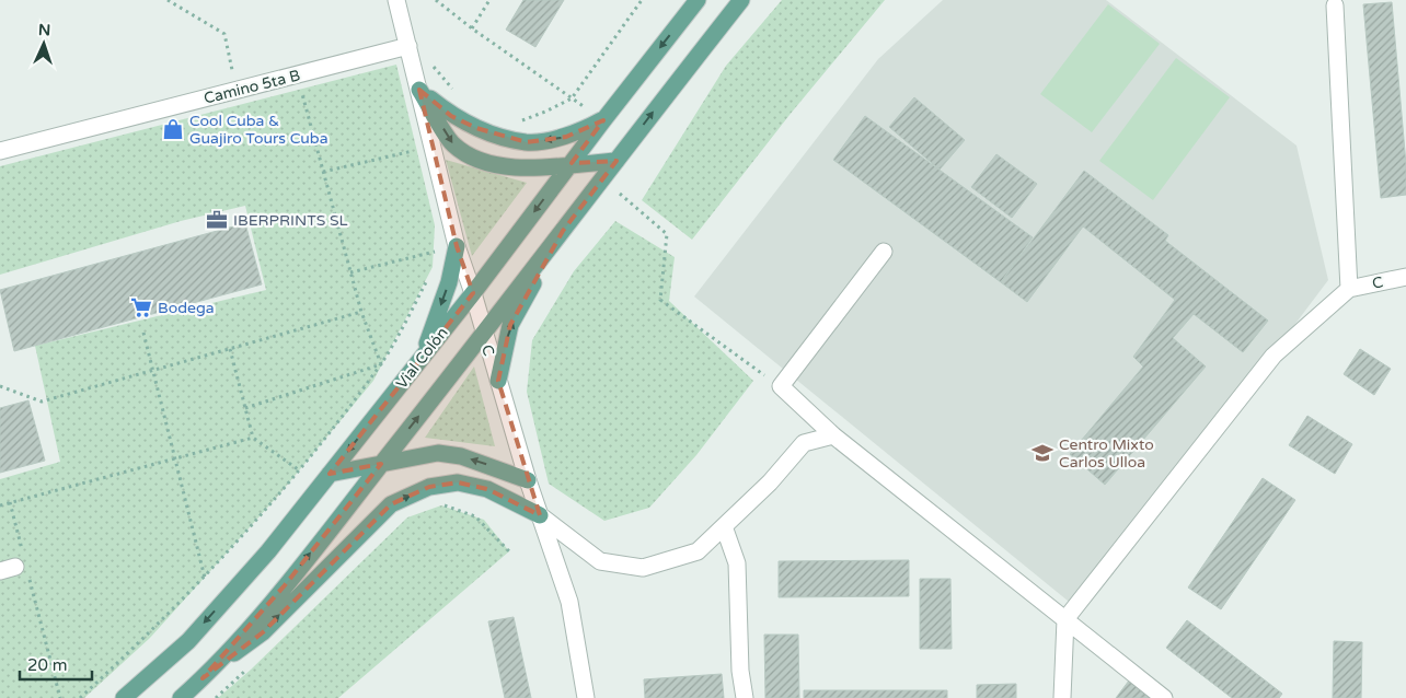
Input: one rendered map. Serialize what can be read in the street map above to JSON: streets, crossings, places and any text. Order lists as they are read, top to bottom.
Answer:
{
  "streets": {
    "main road": ["Vial Colón"],
    "street": ["Camino 5ta B", "C"]
  },
  "crossings": [
    ["Camino 5ta B", "C"],
    ["C", "Vial Colón"]
  ],
  "places": {
    "shop": ["Cool Cuba & Guajiro Tours Cuba"],
    "office": ["IBERPRINTS SL"],
    "supermarket": ["Bodega"],
    "school or university": ["Centro Mixto Carlos Ulloa"]
  },
  "scale_bar": "20 m",
  "north": "top"
}
